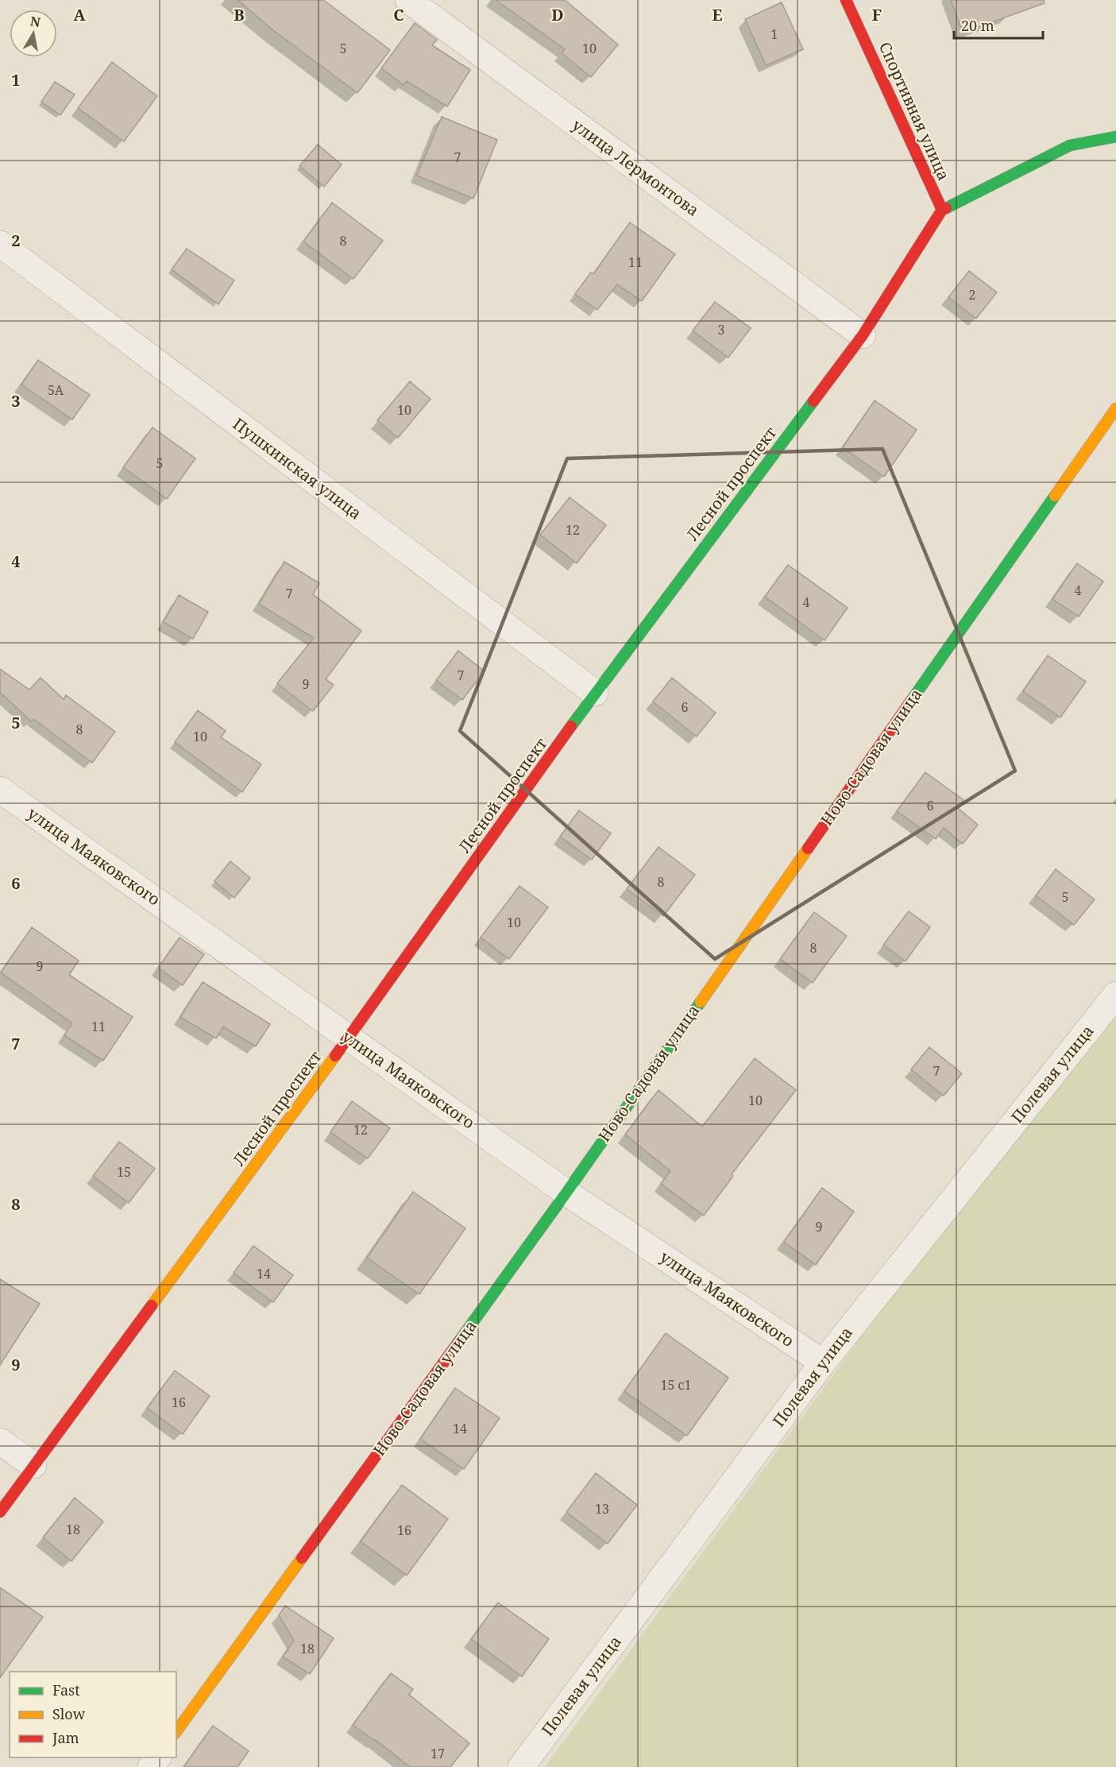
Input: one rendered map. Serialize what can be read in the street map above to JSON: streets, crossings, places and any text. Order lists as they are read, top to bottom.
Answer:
{
  "streets": {
    "street": [
      "Спортивная улица",
      "улица Лермонтова",
      "Пушкинская улица",
      "Лесной проспект",
      "Ново-Садовая улица",
      "улица Маяковского",
      "Полевая улица"
    ]
  },
  "crossings": [
    ["Спортивная улица", "Лесной проспект"],
    ["улица Лермонтова", "Лесной проспект"],
    ["Пушкинская улица", "Лесной проспект"],
    ["Лесной проспект", "улица Маяковского"],
    ["Ново-Садовая улица", "улица Маяковского"],
    ["улица Маяковского", "Полевая улица"]
  ],
  "house_numbers": [
    "1",
    "5",
    "10",
    "7",
    "8",
    "11",
    "2",
    "3",
    "5А",
    "10",
    "5",
    "12",
    "4",
    "7",
    "4",
    "7",
    "9",
    "6",
    "8",
    "10",
    "6",
    "8",
    "5",
    "10",
    "8",
    "9",
    "11",
    "7",
    "10",
    "12",
    "15",
    "9",
    "14",
    "15 с1",
    "16",
    "14",
    "13",
    "18",
    "16",
    "18",
    "17"
  ],
  "legend": ["Fast", "Slow", "Jam"],
  "scale_bar": "20 m",
  "north": "top",
  "grid": {
    "columns": [
      "A",
      "B",
      "C",
      "D",
      "E",
      "F"
    ],
    "rows": [
      "1",
      "2",
      "3",
      "4",
      "5",
      "6",
      "7",
      "8",
      "9"
    ]
  }
}
